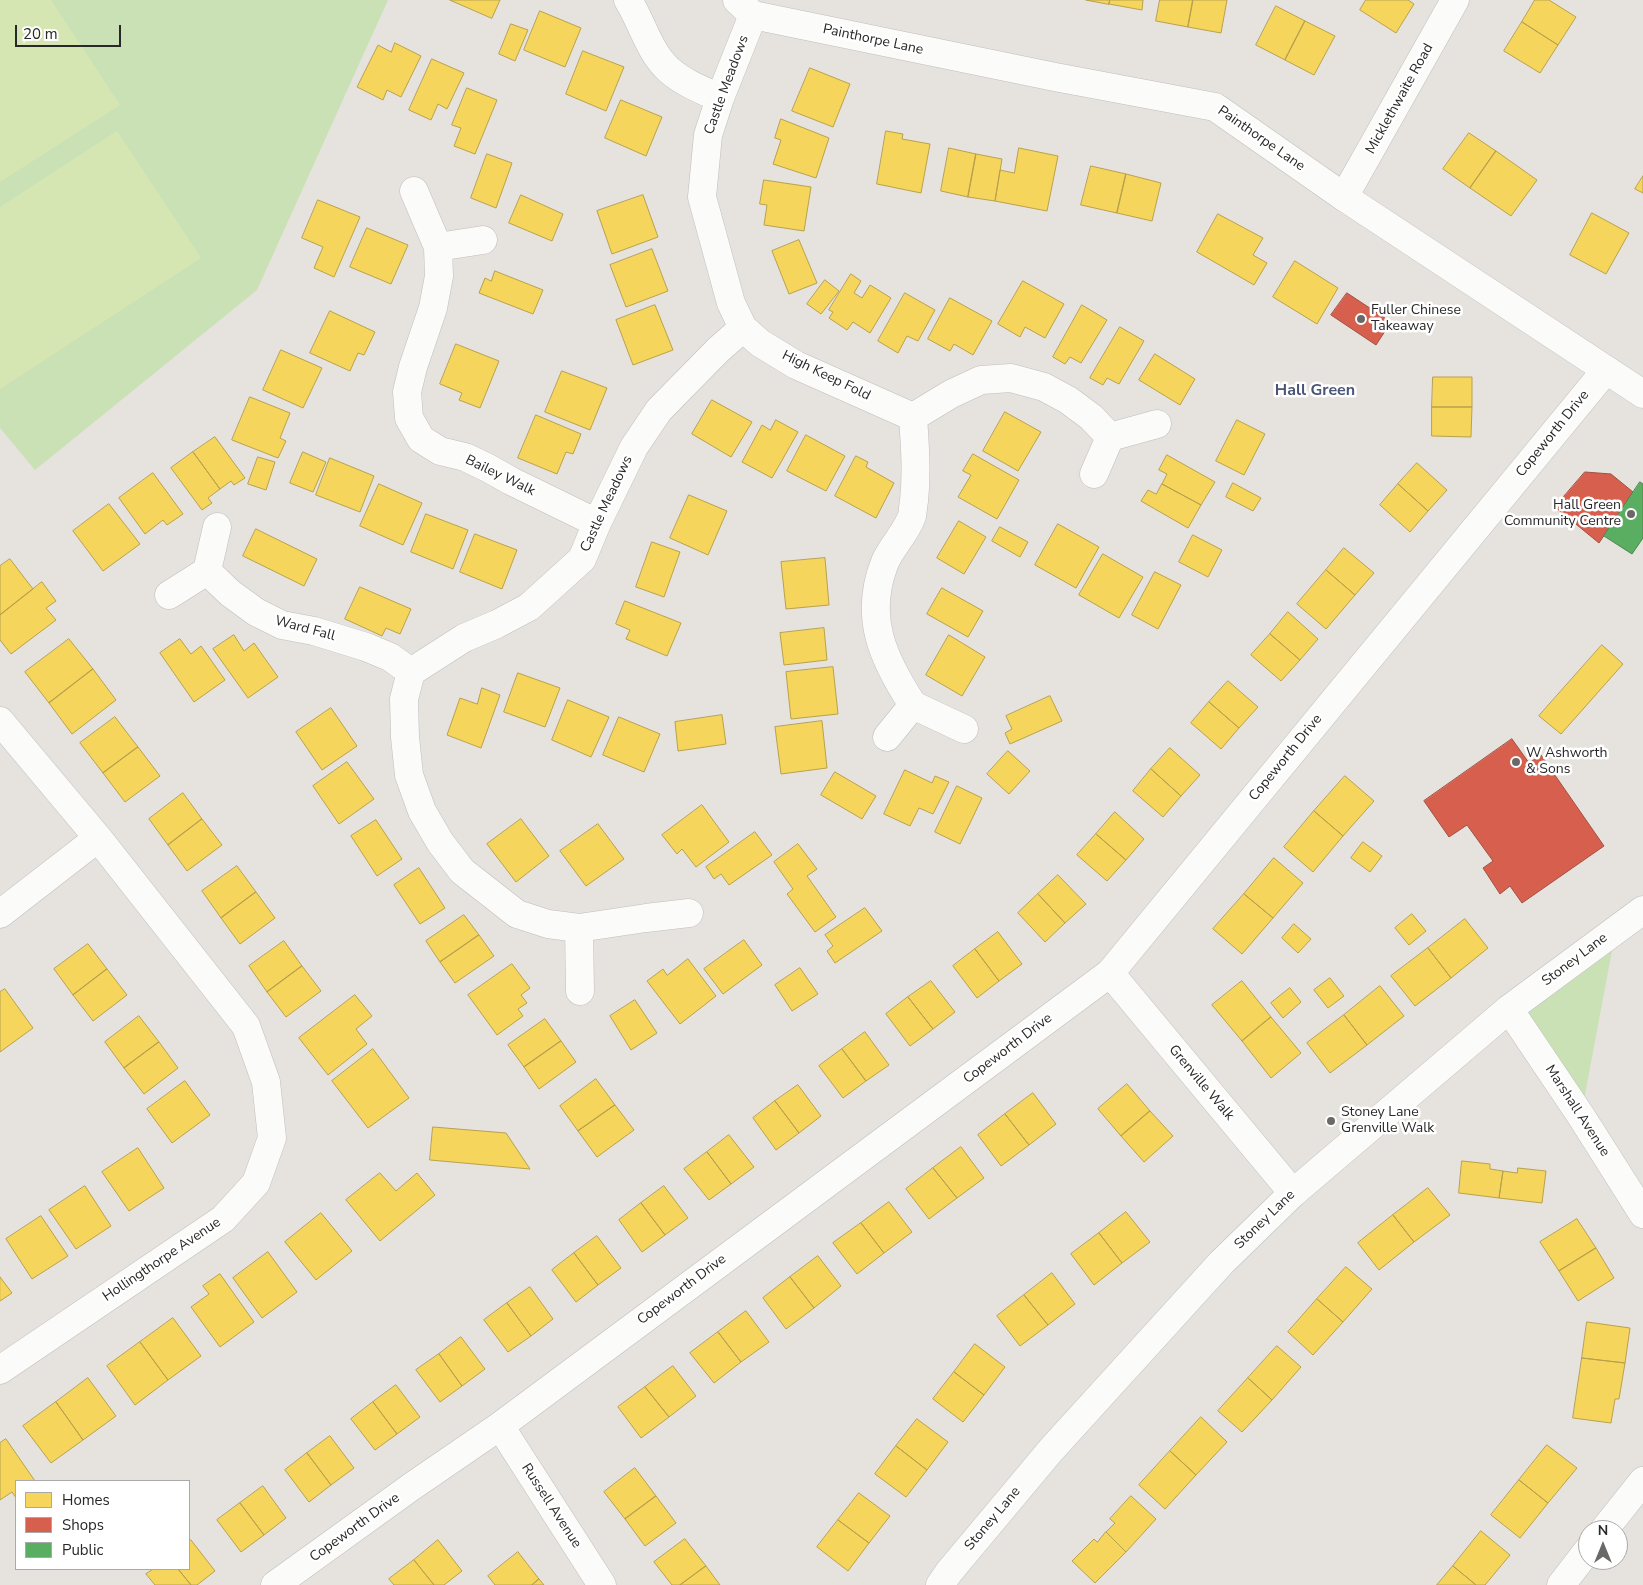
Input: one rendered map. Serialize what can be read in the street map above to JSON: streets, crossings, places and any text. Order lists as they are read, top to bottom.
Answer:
{
  "streets": {
    "street": [
      "Painthorpe Lane",
      "Castle Meadows",
      "Micklethwaite Road",
      "High Keep Fold",
      "Copeworth Drive",
      "Bailey Walk",
      "Ward Fall",
      "Stoney Lane",
      "Grenville Walk",
      "Marshall Avenue",
      "Hollingthorpe Avenue",
      "Russell Avenue"
    ]
  },
  "crossings": [
    ["Painthorpe Lane", "Castle Meadows"],
    ["Painthorpe Lane", "Micklethwaite Road"],
    ["Painthorpe Lane", "Copeworth Drive"],
    ["Castle Meadows", "High Keep Fold"],
    ["Castle Meadows", "Bailey Walk"],
    ["Castle Meadows", "Ward Fall"],
    ["Copeworth Drive", "Grenville Walk"],
    ["Copeworth Drive", "Russell Avenue"],
    ["Stoney Lane", "Grenville Walk"],
    ["Stoney Lane", "Marshall Avenue"]
  ],
  "districts": ["Hall Green"],
  "places": [
    "Fuller Chinese Takeaway",
    "Hall Green Community Centre",
    "W Ashworth & Sons",
    "Stoney Lane Grenville Walk"
  ],
  "legend": ["Homes", "Shops", "Public"],
  "scale_bar": "20 m",
  "north": "top"
}
